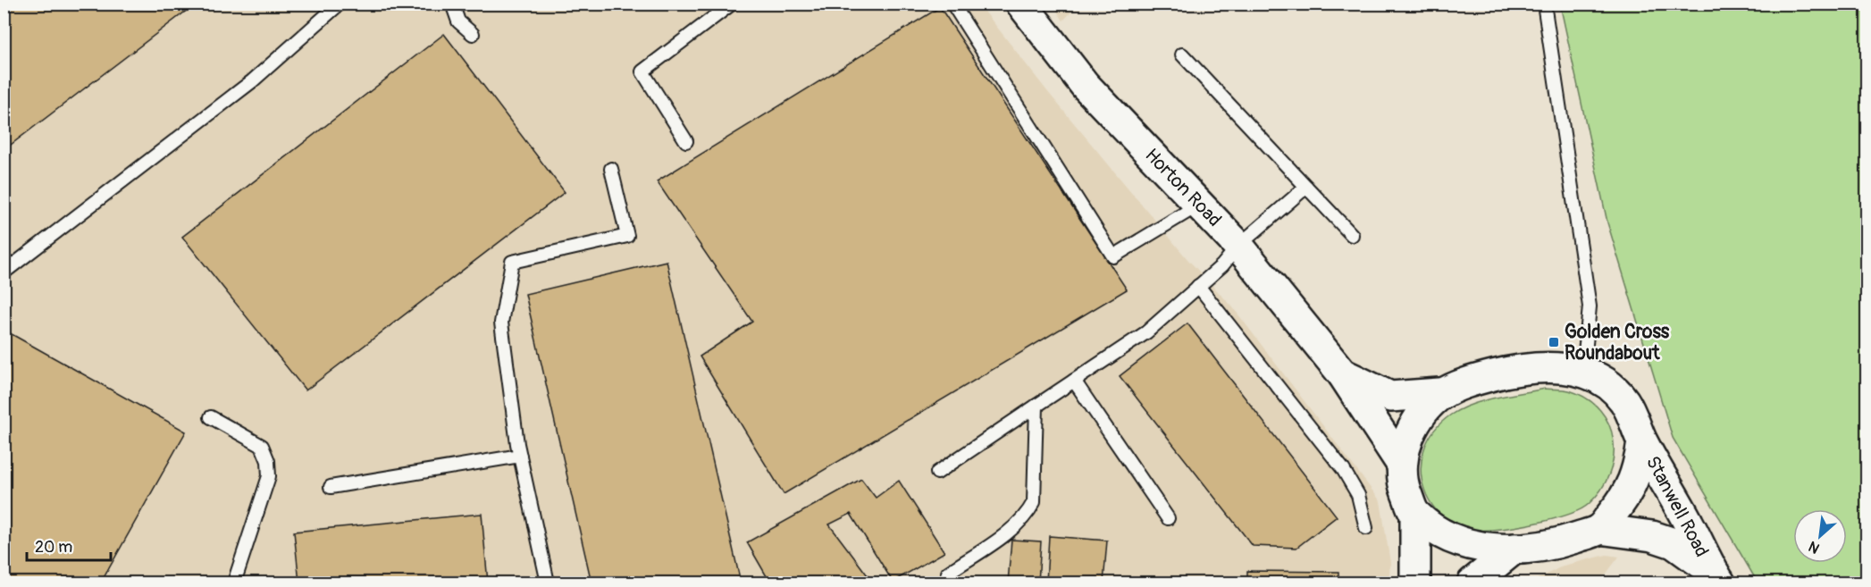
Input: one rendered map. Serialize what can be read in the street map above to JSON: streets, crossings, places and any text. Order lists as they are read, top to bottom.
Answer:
{
  "streets": {
    "street": ["Horton Road", "Stanwell Road"]
  },
  "crossings": [
    ["Horton Road", "Stanwell Road"]
  ],
  "places": {
    "transit": ["Golden Cross Roundabout"]
  },
  "scale_bar": "20 m",
  "north": "bottom left"
}
